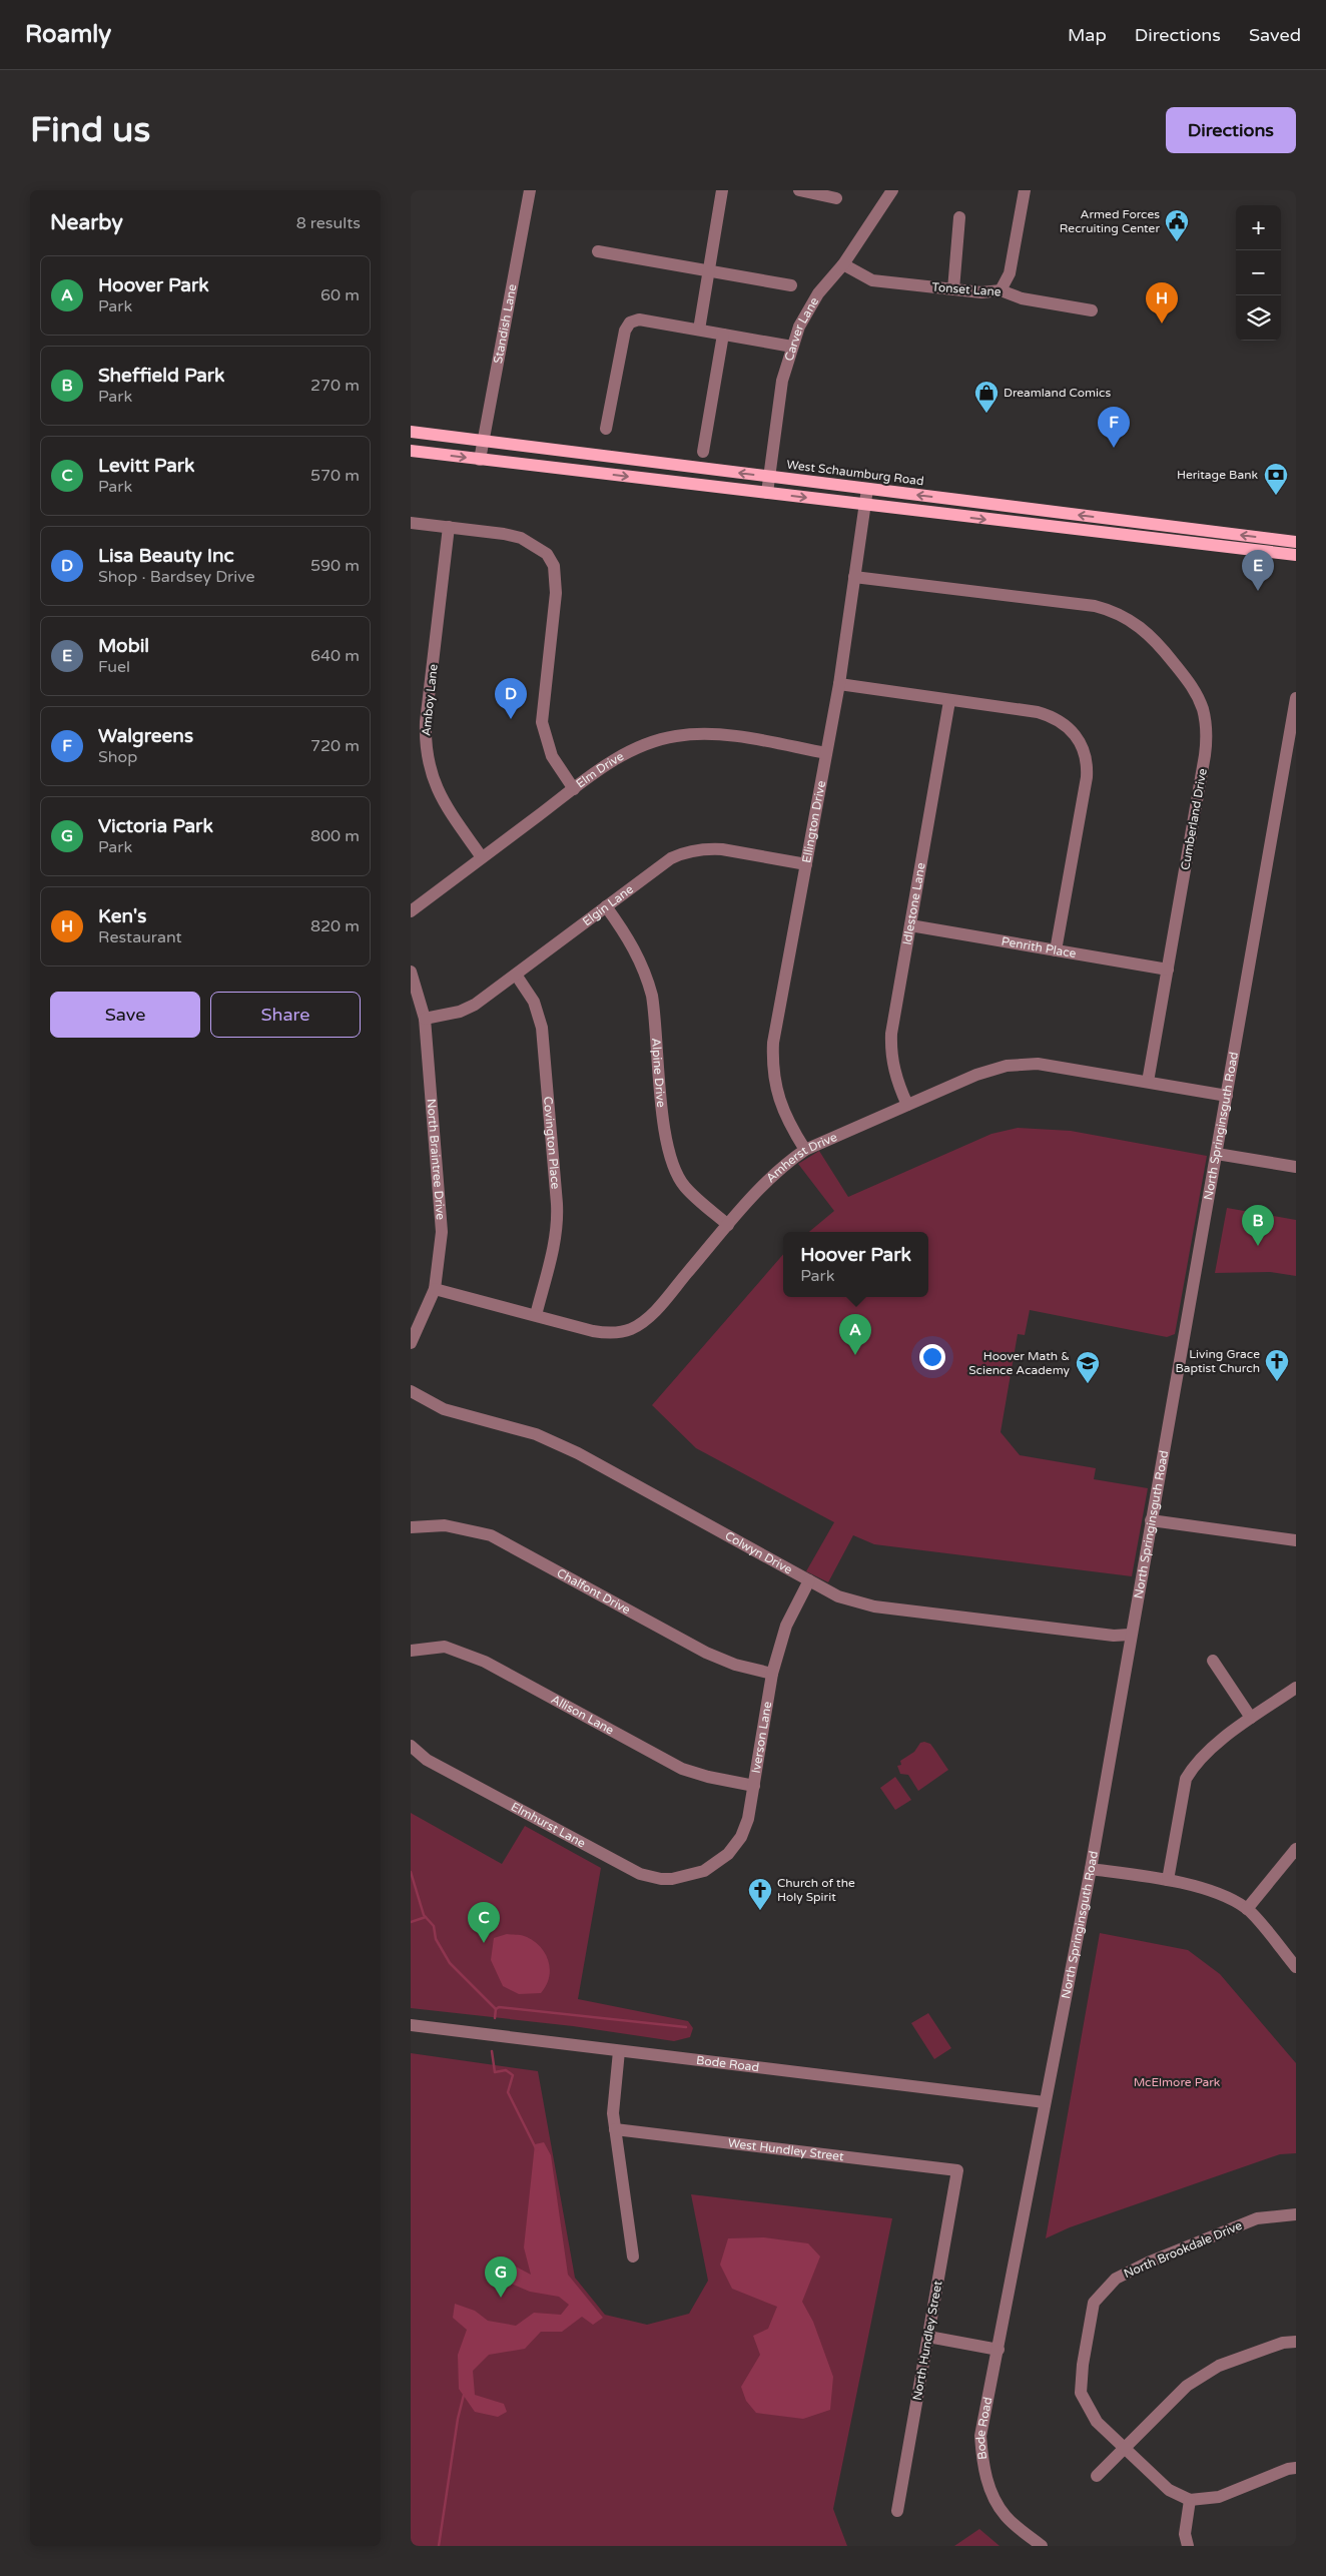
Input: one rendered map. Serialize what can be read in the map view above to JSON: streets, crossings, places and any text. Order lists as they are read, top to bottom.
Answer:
{
  "streets": {
    "main road": ["West Schaumburg Road"],
    "street": [
      "Tonset Lane",
      "Standish Lane",
      "Carver Lane",
      "Amboy Lane",
      "Elm Drive",
      "Cumberland Drive",
      "Ellington Drive",
      "Idlestone Lane",
      "Elgin Lane",
      "Penrith Place",
      "Alpine Drive",
      "North Springinsguth Road",
      "Covington Place",
      "North Braintree Drive",
      "Amherst Drive",
      "Colwyn Drive",
      "Chalfont Drive",
      "Allison Lane",
      "Iverson Lane",
      "Elmhurst Lane",
      "Bode Road",
      "West Hundley Street",
      "North Brookdale Drive",
      "North Hundley Street"
    ]
  },
  "crossings": [
    ["Tonset Lane", "Carver Lane"],
    ["Standish Lane", "West Schaumburg Road"],
    ["Carver Lane", "West Schaumburg Road"],
    ["West Schaumburg Road", "Ellington Drive"],
    ["Amboy Lane", "Elm Drive"],
    ["Elm Drive", "Ellington Drive"],
    ["Cumberland Drive", "Ellington Drive"],
    ["Cumberland Drive", "Penrith Place"],
    ["Cumberland Drive", "Amherst Drive"],
    ["Ellington Drive", "Elgin Lane"],
    ["Ellington Drive", "Amherst Drive"],
    ["Idlestone Lane", "Penrith Place"],
    ["Idlestone Lane", "Amherst Drive"],
    ["Elgin Lane", "Alpine Drive"],
    ["Elgin Lane", "Covington Place"],
    ["Elgin Lane", "North Braintree Drive"],
    ["Alpine Drive", "Amherst Drive"],
    ["North Springinsguth Road", "Amherst Drive"],
    ["North Springinsguth Road", "Colwyn Drive"],
    ["North Springinsguth Road", "Bode Road"],
    ["Covington Place", "Amherst Drive"],
    ["North Braintree Drive", "Amherst Drive"],
    ["Colwyn Drive", "Iverson Lane"],
    ["Chalfont Drive", "Iverson Lane"],
    ["Allison Lane", "Iverson Lane"],
    ["Iverson Lane", "Elmhurst Lane"],
    ["West Hundley Street", "North Hundley Street"]
  ],
  "parks": ["McElmore Park"],
  "places": {
    "public building": ["Armed Forces Recruiting Center"],
    "shop": ["Dreamland Comics"],
    "bank": ["Heritage Bank"],
    "church": ["Living Grace Baptist Church", "Church of the Holy Spirit"],
    "school or university": ["Hoover Math & Science Academy"]
  },
  "page": {
    "header": "Roamly",
    "nav": ["Map", "Directions", "Saved"],
    "buttons": [
      "Directions",
      ["Save", "Share"]
    ],
    "title": "Find us",
    "heading": ["Nearby", "8 results"],
    "map_buttons": ["+", "−"],
    "list": [
      {
        "mark": "A",
        "name": "Hoover Park",
        "note": "Park",
        "value": "60 m"
      },
      {
        "mark": "B",
        "name": "Sheffield Park",
        "note": "Park",
        "value": "270 m"
      },
      {
        "mark": "C",
        "name": "Levitt Park",
        "note": "Park",
        "value": "570 m"
      },
      {
        "mark": "D",
        "name": "Lisa Beauty Inc",
        "note": "Shop · Bardsey Drive",
        "value": "590 m"
      },
      {
        "mark": "E",
        "name": "Mobil",
        "note": "Fuel",
        "value": "640 m"
      },
      {
        "mark": "F",
        "name": "Walgreens",
        "note": "Shop",
        "value": "720 m"
      },
      {
        "mark": "G",
        "name": "Victoria Park",
        "note": "Park",
        "value": "800 m"
      },
      {
        "mark": "H",
        "name": "Ken's",
        "note": "Restaurant",
        "value": "820 m"
      }
    ],
    "pins": [
      "H",
      "F",
      "E",
      "D",
      "B",
      "A",
      "C",
      "G"
    ],
    "popup": ["Hoover Park", "Park"]
  }
}
